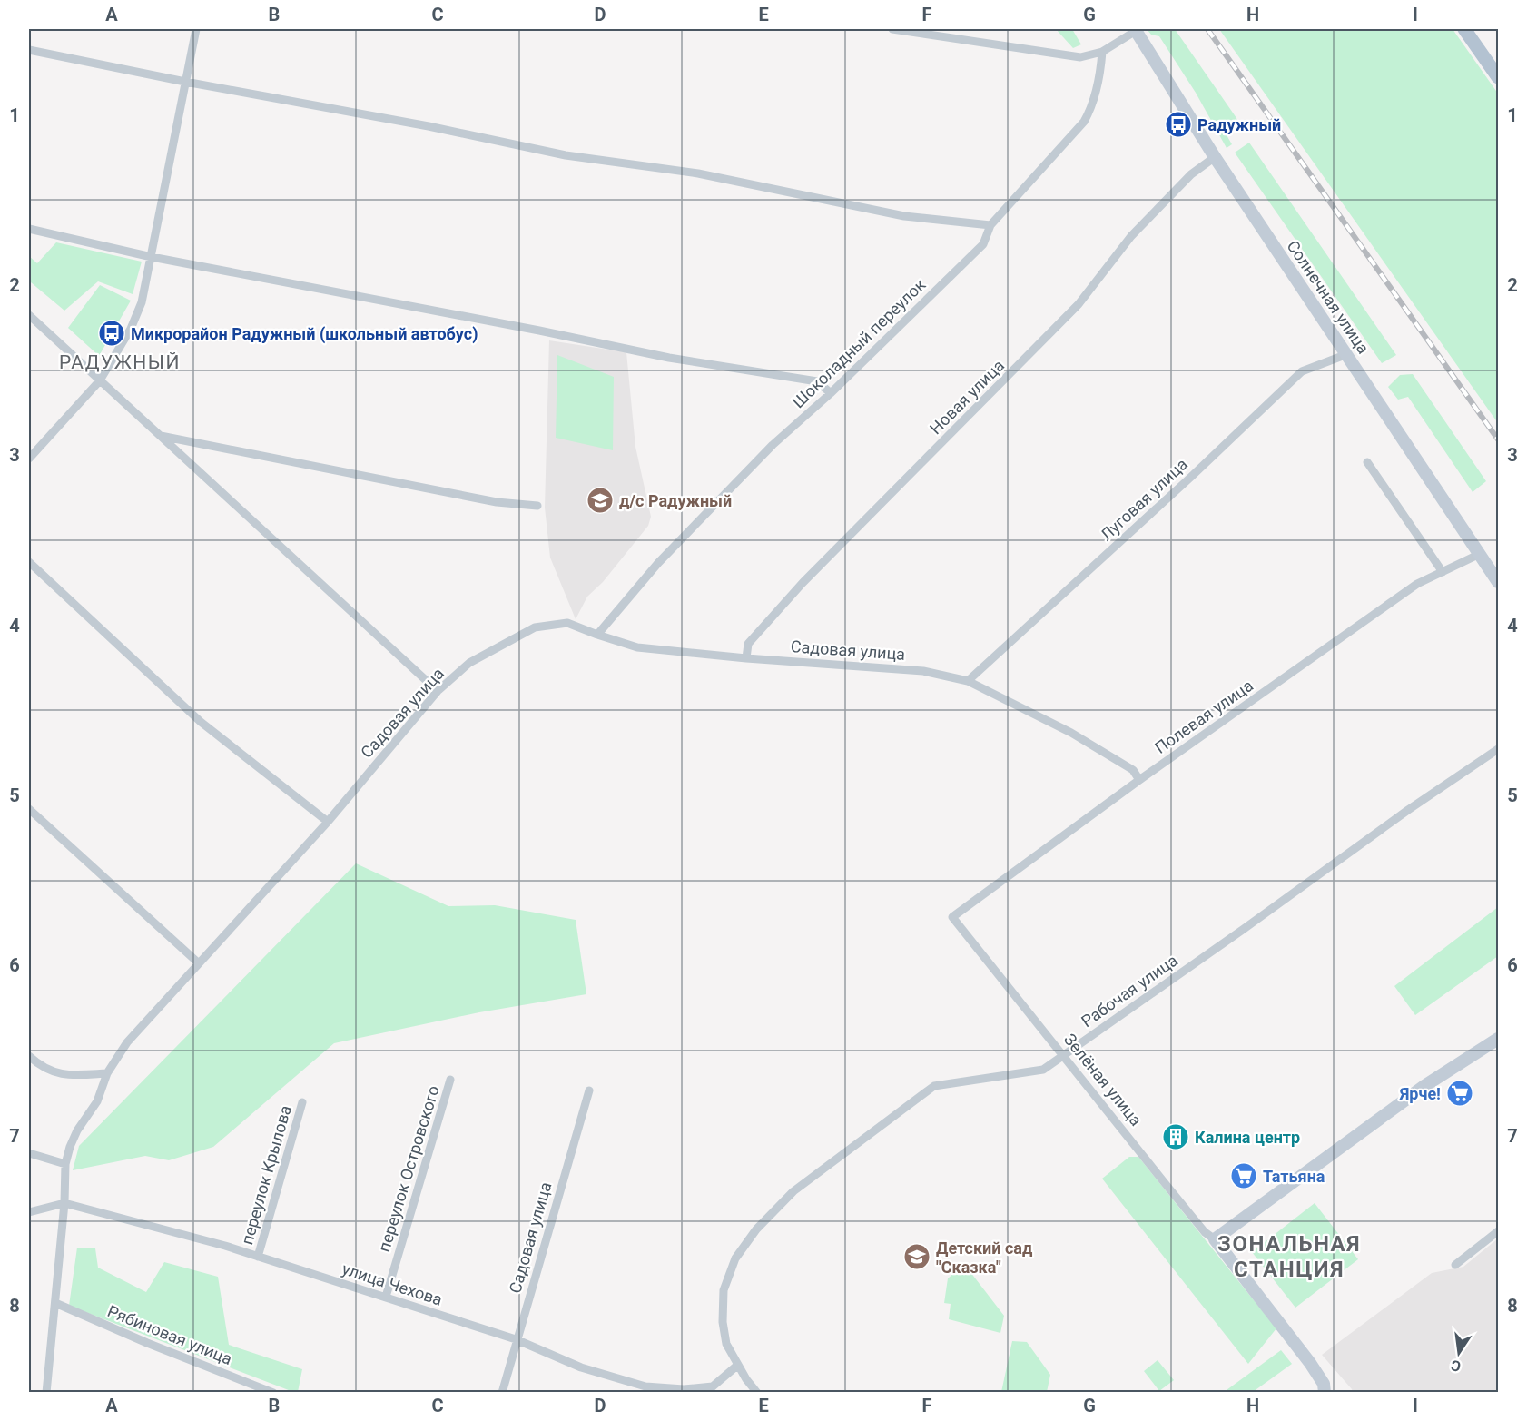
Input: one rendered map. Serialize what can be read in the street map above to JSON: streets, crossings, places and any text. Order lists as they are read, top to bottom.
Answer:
{
  "streets": {
    "street": [
      "Солнечная улица",
      "Шоколадный переулок",
      "Новая улица",
      "Луговая улица",
      "Садовая улица",
      "Полевая улица",
      "Рабочая улица",
      "Зелёная улица",
      "переулок Островского",
      "переулок Крылова",
      "улица Чехова",
      "Рябиновая улица"
    ]
  },
  "crossings": [
    ["Солнечная улица", "Новая улица"],
    ["Солнечная улица", "Луговая улица"],
    ["Солнечная улица", "Полевая улица"],
    ["Шоколадный переулок", "Садовая улица"],
    ["Новая улица", "Садовая улица"],
    ["Луговая улица", "Садовая улица"],
    ["Садовая улица", "Полевая улица"],
    ["Садовая улица", "улица Чехова"],
    ["Садовая улица", "Рябиновая улица"],
    ["Полевая улица", "Зелёная улица"],
    ["Рабочая улица", "Зелёная улица"],
    ["Рабочая улица", "улица Чехова"],
    ["переулок Островского", "улица Чехова"],
    ["переулок Крылова", "улица Чехова"]
  ],
  "districts": ["РАДУЖНЫЙ", "ЗОНАЛЬНАЯ СТАНЦИЯ"],
  "places": {
    "bus stop": ["Радужный", "Микрорайон Радужный (школьный автобус)"],
    "school or university": ["д/с Радужный", "Детский сад \"Сказка\""],
    "supermarket": ["Ярче!", "Татьяна"],
    "building": ["Калина центр"]
  },
  "north": "bottom",
  "grid": {
    "columns": [
      "A",
      "B",
      "C",
      "D",
      "E",
      "F",
      "G",
      "H",
      "I"
    ],
    "rows": [
      "1",
      "2",
      "3",
      "4",
      "5",
      "6",
      "7",
      "8"
    ]
  }
}
